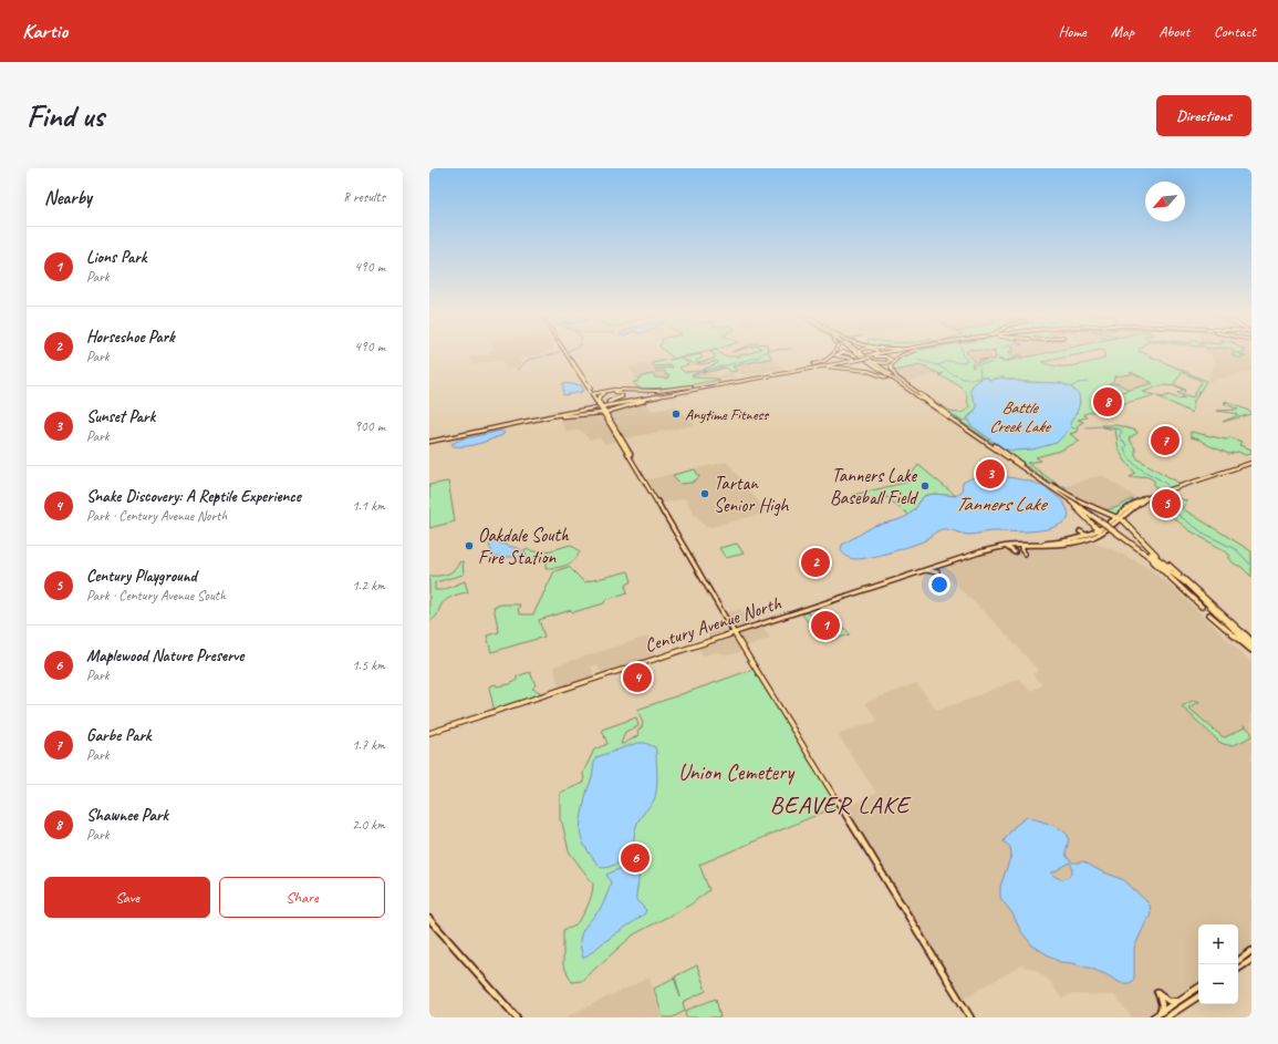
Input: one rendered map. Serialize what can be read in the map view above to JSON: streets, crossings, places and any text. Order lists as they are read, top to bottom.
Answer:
{
  "streets": {
    "main road": ["Century Avenue North"]
  },
  "districts": ["BEAVER LAKE"],
  "water": ["Battle Creek Lake", "Tanners Lake"],
  "parks": ["Union Cemetery"],
  "places": [
    "Anytime Fitness",
    "Tanners Lake Baseball Field",
    "Tartan Senior High",
    "Oakdale South Fire Station"
  ],
  "north": "bottom left",
  "page": {
    "header": "Kartio",
    "nav": [
      "Home",
      "Map",
      "About",
      "Contact"
    ],
    "buttons": [
      "Directions",
      ["Save", "Share"]
    ],
    "title": "Find us",
    "heading": ["Nearby", "8 results"],
    "list": [
      {
        "mark": "1",
        "name": "Lions Park",
        "note": "Park",
        "value": "490 m"
      },
      {
        "mark": "2",
        "name": "Horseshoe Park",
        "note": "Park",
        "value": "490 m"
      },
      {
        "mark": "3",
        "name": "Sunset Park",
        "note": "Park",
        "value": "900 m"
      },
      {
        "mark": "4",
        "name": "Snake Discovery: A Reptile Experience",
        "note": "Park · Century Avenue North",
        "value": "1.1 km"
      },
      {
        "mark": "5",
        "name": "Century Playground",
        "note": "Park · Century Avenue South",
        "value": "1.2 km"
      },
      {
        "mark": "6",
        "name": "Maplewood Nature Preserve",
        "note": "Park",
        "value": "1.5 km"
      },
      {
        "mark": "7",
        "name": "Garbe Park",
        "note": "Park",
        "value": "1.7 km"
      },
      {
        "mark": "8",
        "name": "Shawnee Park",
        "note": "Park",
        "value": "2.0 km"
      }
    ],
    "pins": [
      "8",
      "7",
      "3",
      "5",
      "2",
      "1",
      "4",
      "6"
    ],
    "map_buttons": ["+", "−"]
  }
}
